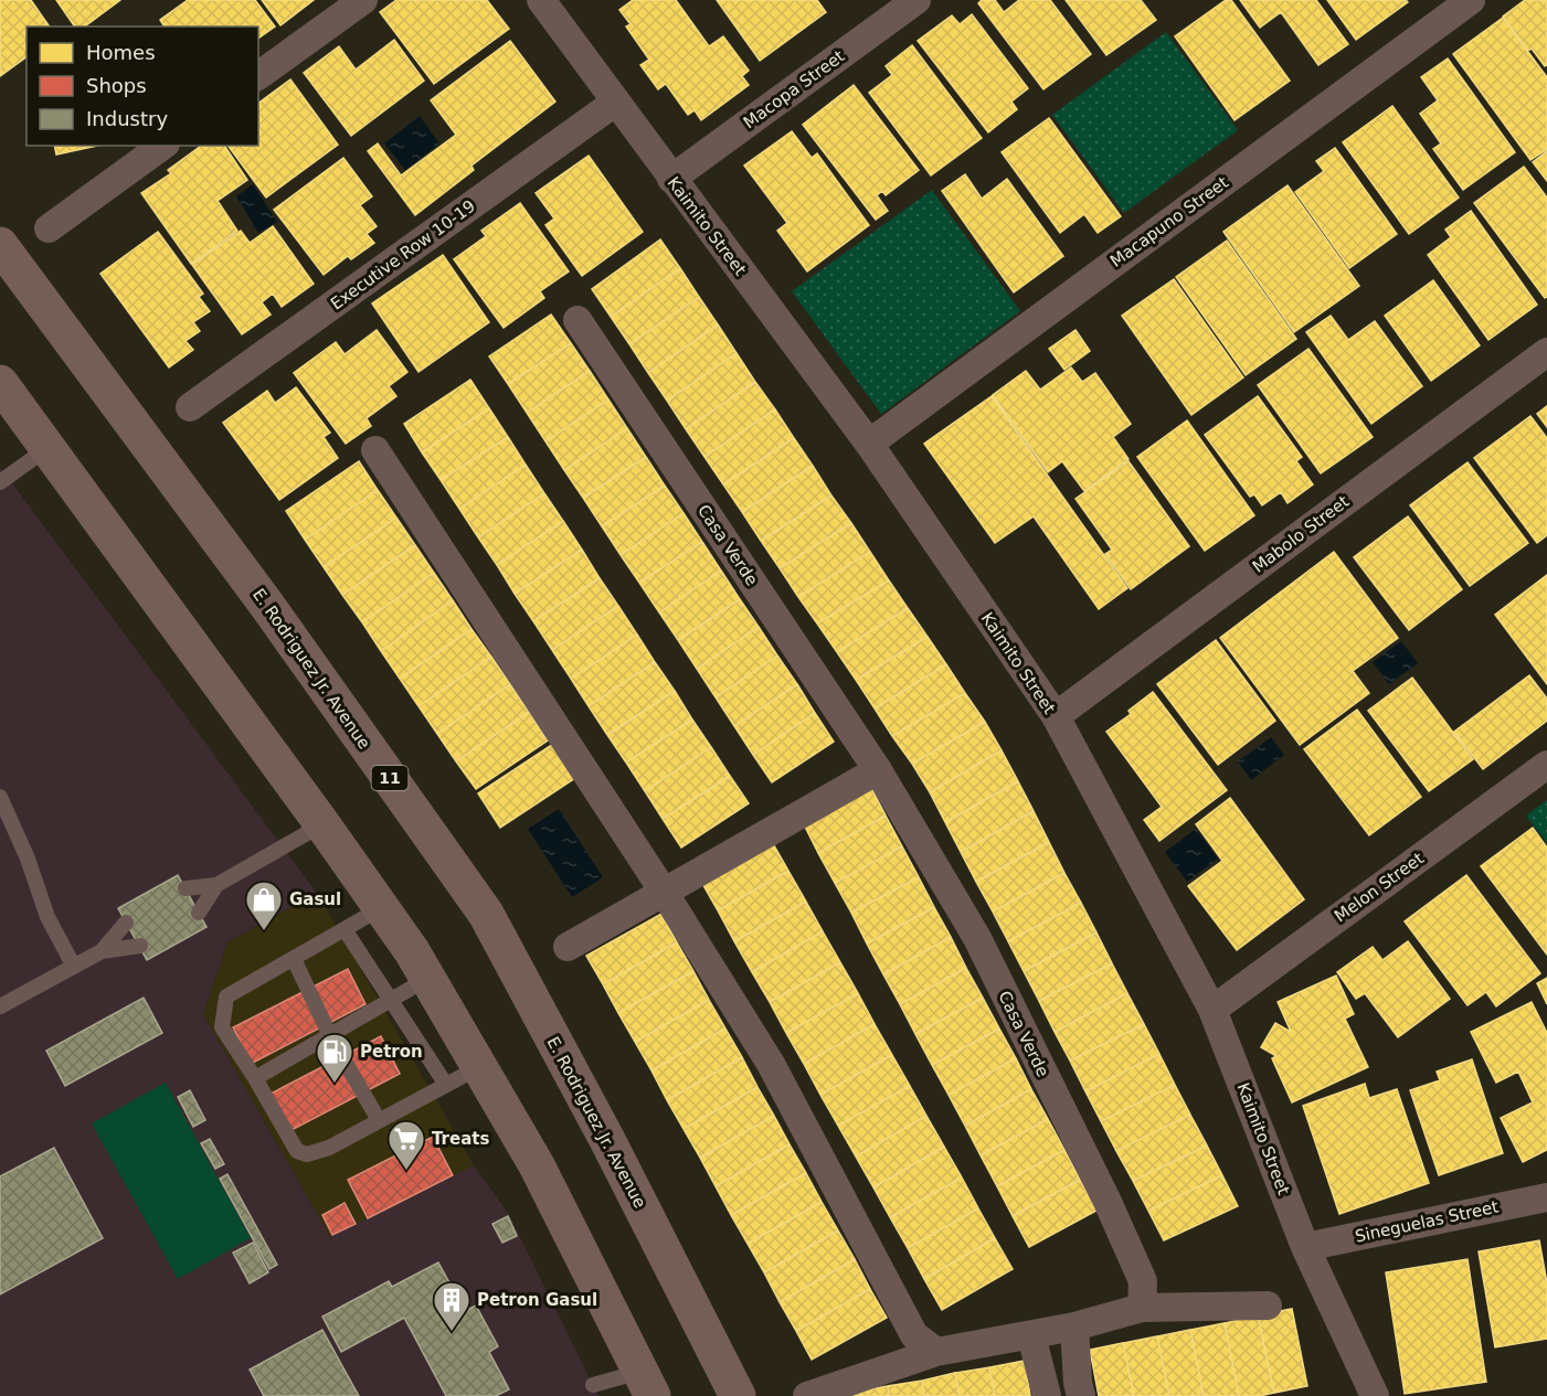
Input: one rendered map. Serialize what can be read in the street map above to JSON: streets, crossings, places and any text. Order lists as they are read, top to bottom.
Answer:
{
  "streets": {
    "main road": ["E. Rodriguez Jr. Avenue", "11"],
    "street": [
      "Macopa Street",
      "Macapuno Street",
      "Kaimito Street",
      "Executive Row 10-19",
      "Mabolo Street",
      "Casa Verde",
      "Melon Street",
      "Sineguelas Street"
    ]
  },
  "crossings": [
    ["Macopa Street", "Kaimito Street"],
    ["Macapuno Street", "Kaimito Street"],
    ["Kaimito Street", "Executive Row 10-19"],
    ["Kaimito Street", "Mabolo Street"],
    ["Kaimito Street", "Melon Street"],
    ["Kaimito Street", "Sineguelas Street"]
  ],
  "places": {
    "shop": ["Gasul"],
    "fuel station": ["Petron"],
    "supermarket": ["Treats"],
    "building": ["Petron Gasul"]
  },
  "legend": ["Homes", "Shops", "Industry"]
}
